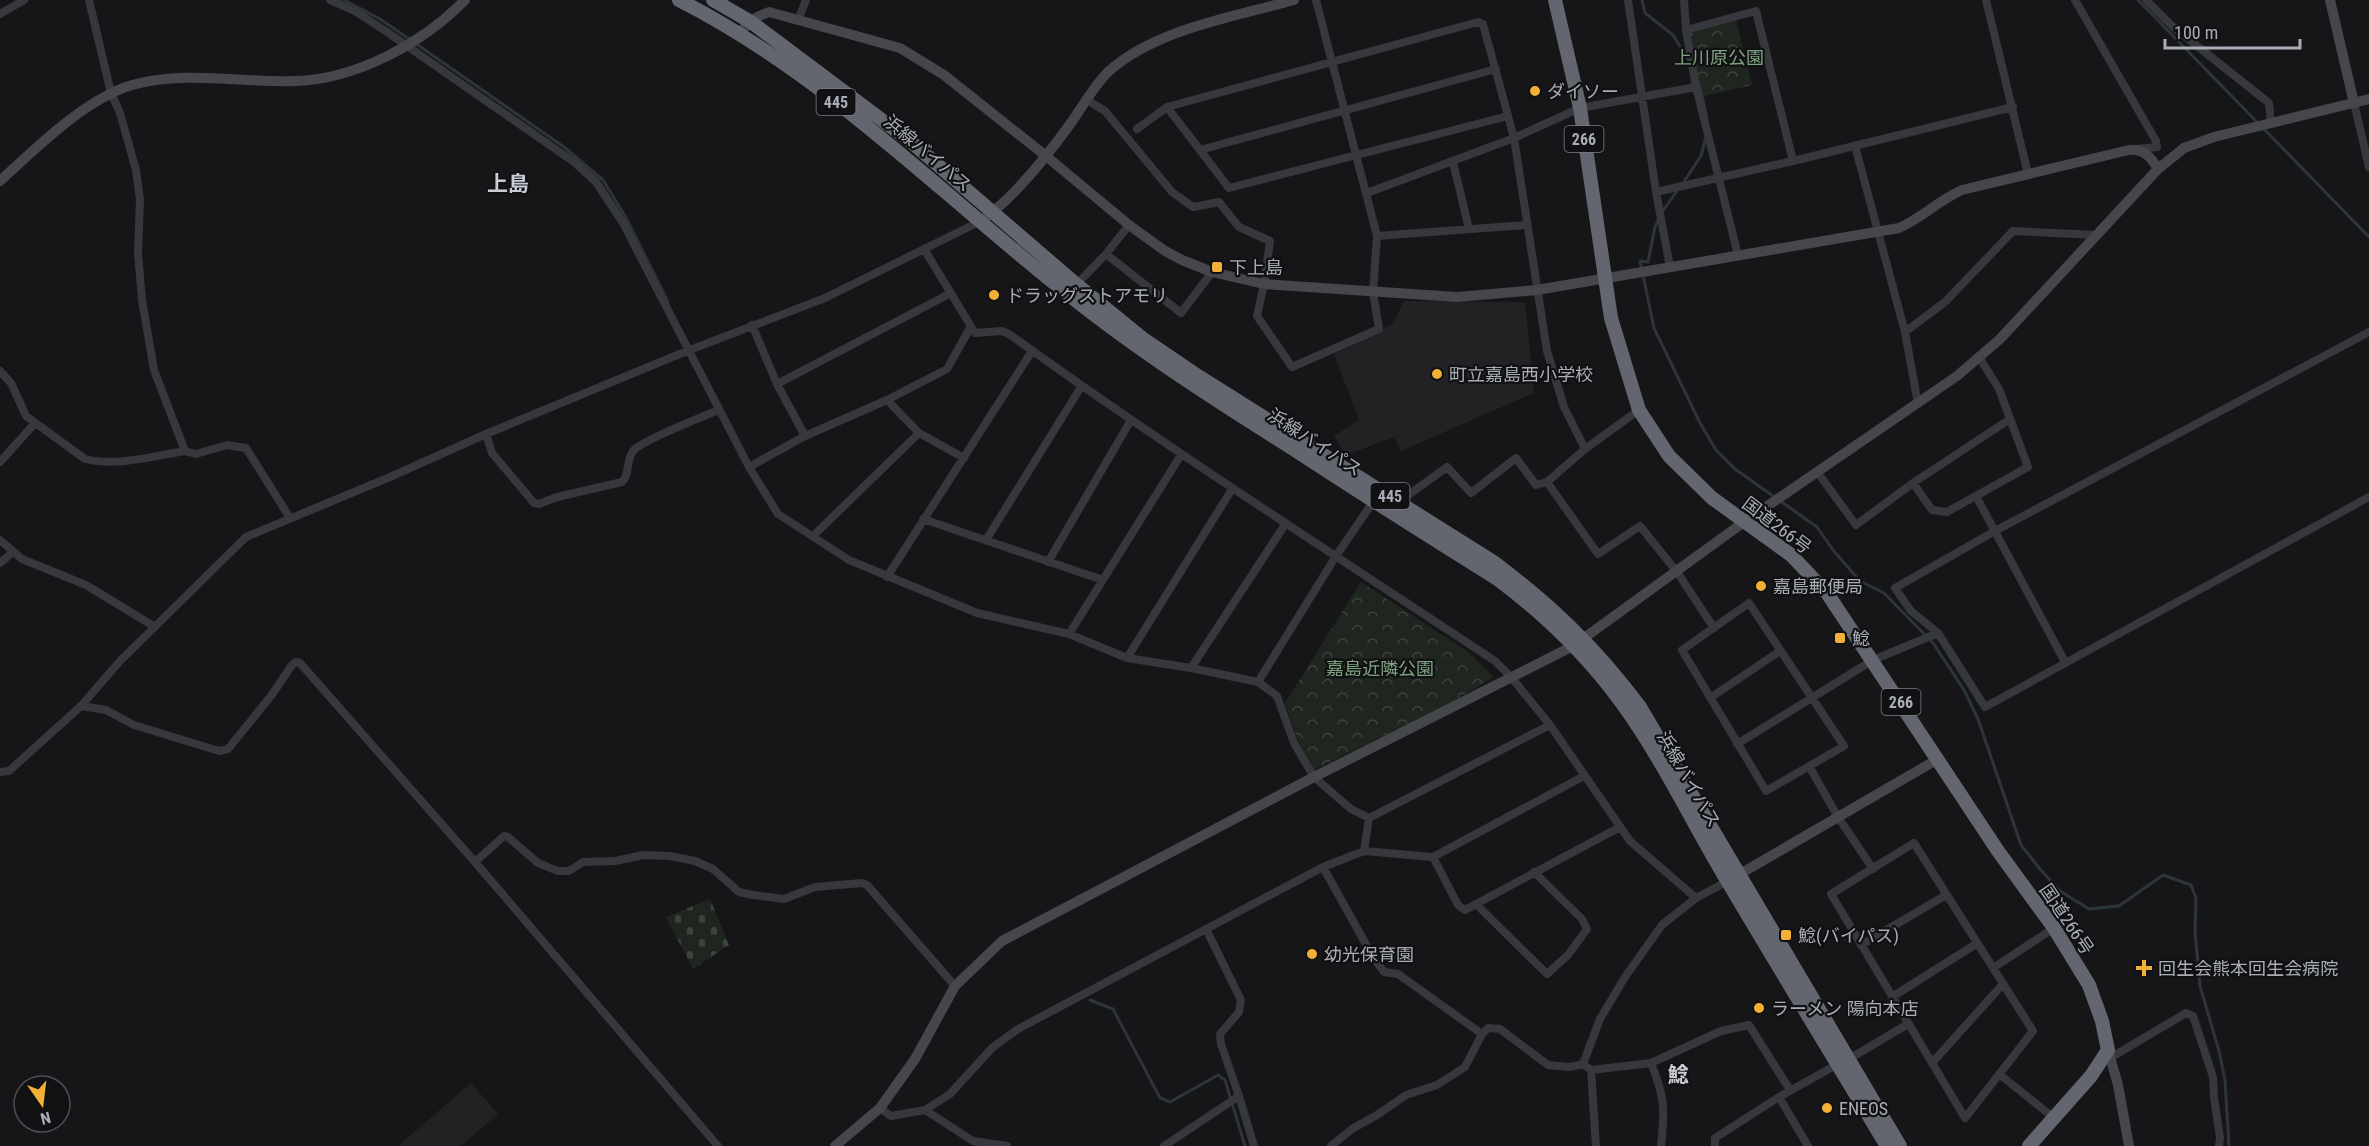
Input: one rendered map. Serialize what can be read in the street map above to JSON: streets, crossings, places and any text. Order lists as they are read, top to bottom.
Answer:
{
  "streets": {
    "highway": [
      "445",
      "266",
      "浜線バイパス",
      "国道266号"
    ]
  },
  "districts": ["上島", "鯰"],
  "parks": ["上川原公園", "嘉島近隣公園"],
  "places": {
    "other": [
      "ダイソー",
      "ドラッグストアモリ",
      "町立嘉島西小学校",
      "嘉島郵便局",
      "幼光保育園",
      "ラーメン 陽向本店",
      "ENEOS"
    ],
    "transit": ["下上島", "鯰", "鯰(バイパス)"],
    "health": ["回生会熊本回生会病院"]
  },
  "scale_bar": "100 m",
  "north": "bottom"
}
